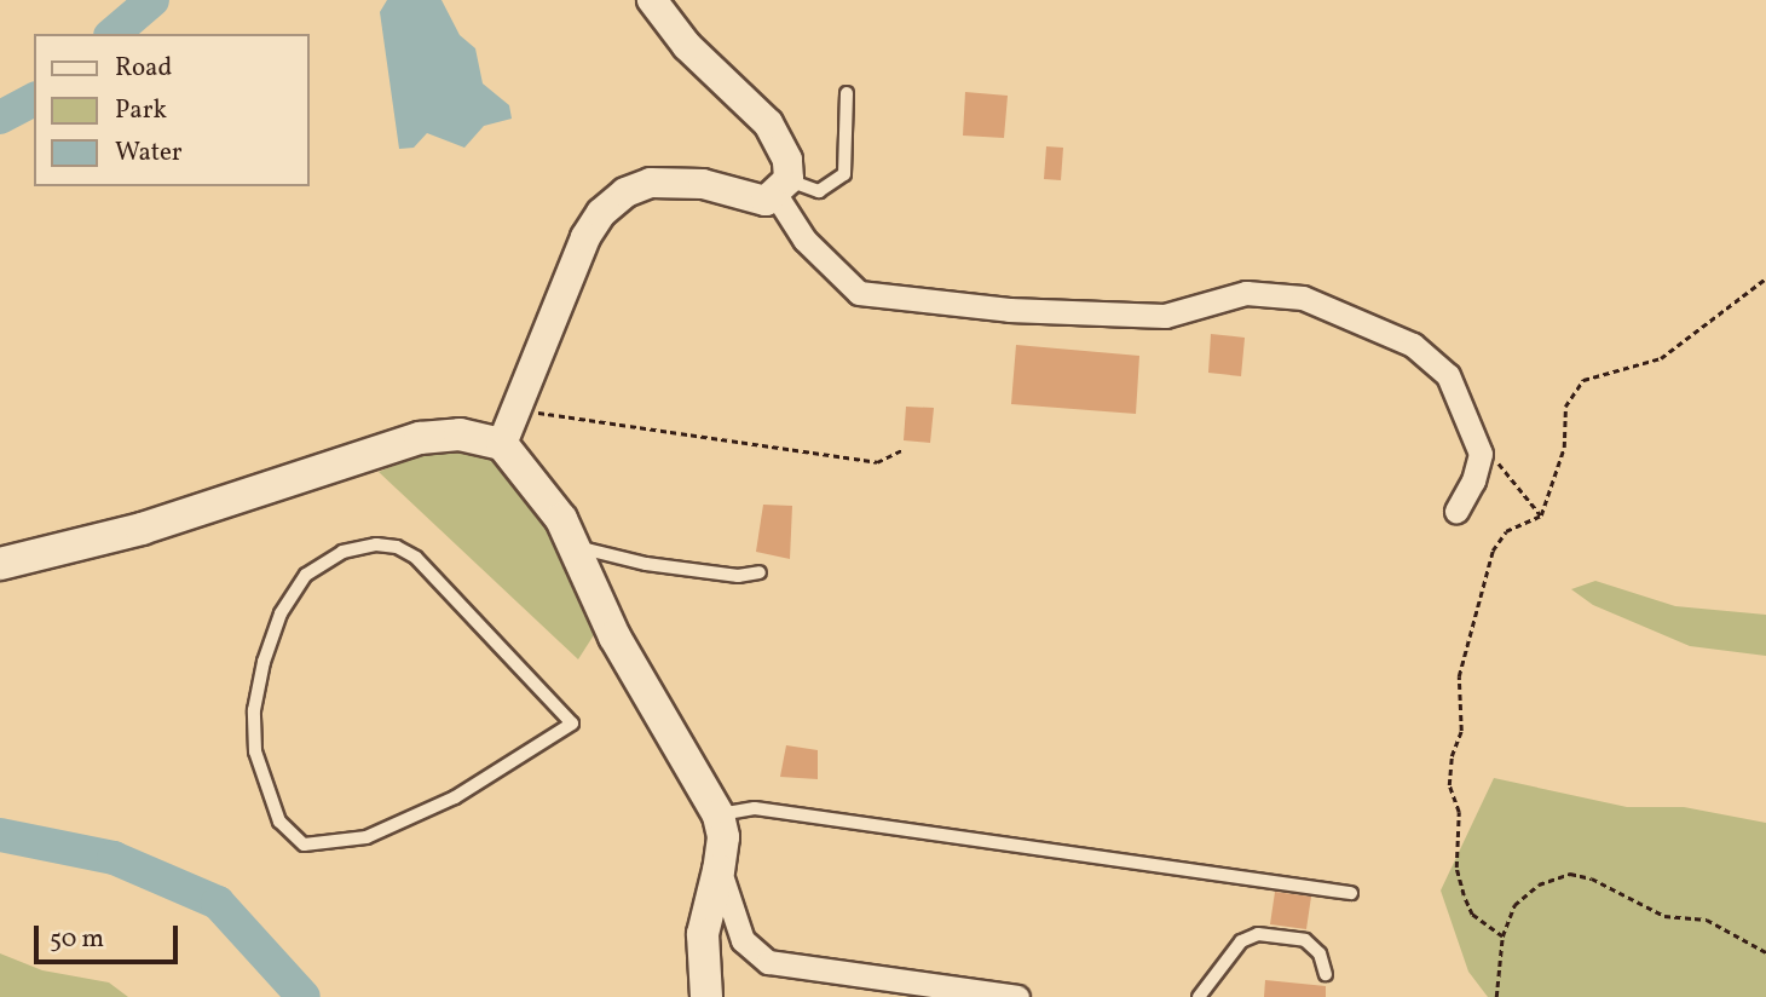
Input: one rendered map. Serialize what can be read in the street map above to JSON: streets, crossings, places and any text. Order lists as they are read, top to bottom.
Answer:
{
  "legend": ["Road", "Park", "Water"],
  "scale_bar": "50 m"
}
